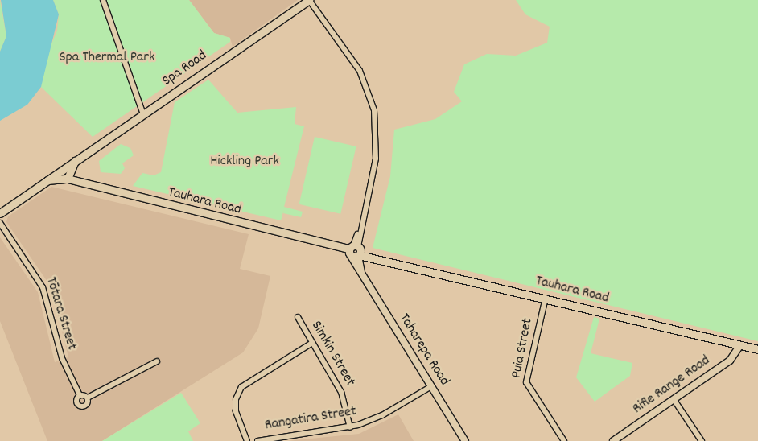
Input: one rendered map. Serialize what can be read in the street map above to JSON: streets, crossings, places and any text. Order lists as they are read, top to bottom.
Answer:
{
  "streets": {
    "main road": ["Spa Road", "Tauhara Road"],
    "street": [
      "Tōtara Street",
      "Puia Street",
      "Taharepa Road",
      "Simkin Street",
      "Rifle Range Road",
      "Rangatira Street"
    ]
  },
  "crossings": [
    ["Tauhara Road", "Puia Street"],
    ["Tauhara Road", "Taharepa Road"],
    ["Tauhara Road", "Rifle Range Road"],
    ["Taharepa Road", "Rangatira Street"],
    ["Simkin Street", "Rangatira Street"]
  ],
  "parks": ["Spa Thermal Park", "Hickling Park"]
}
